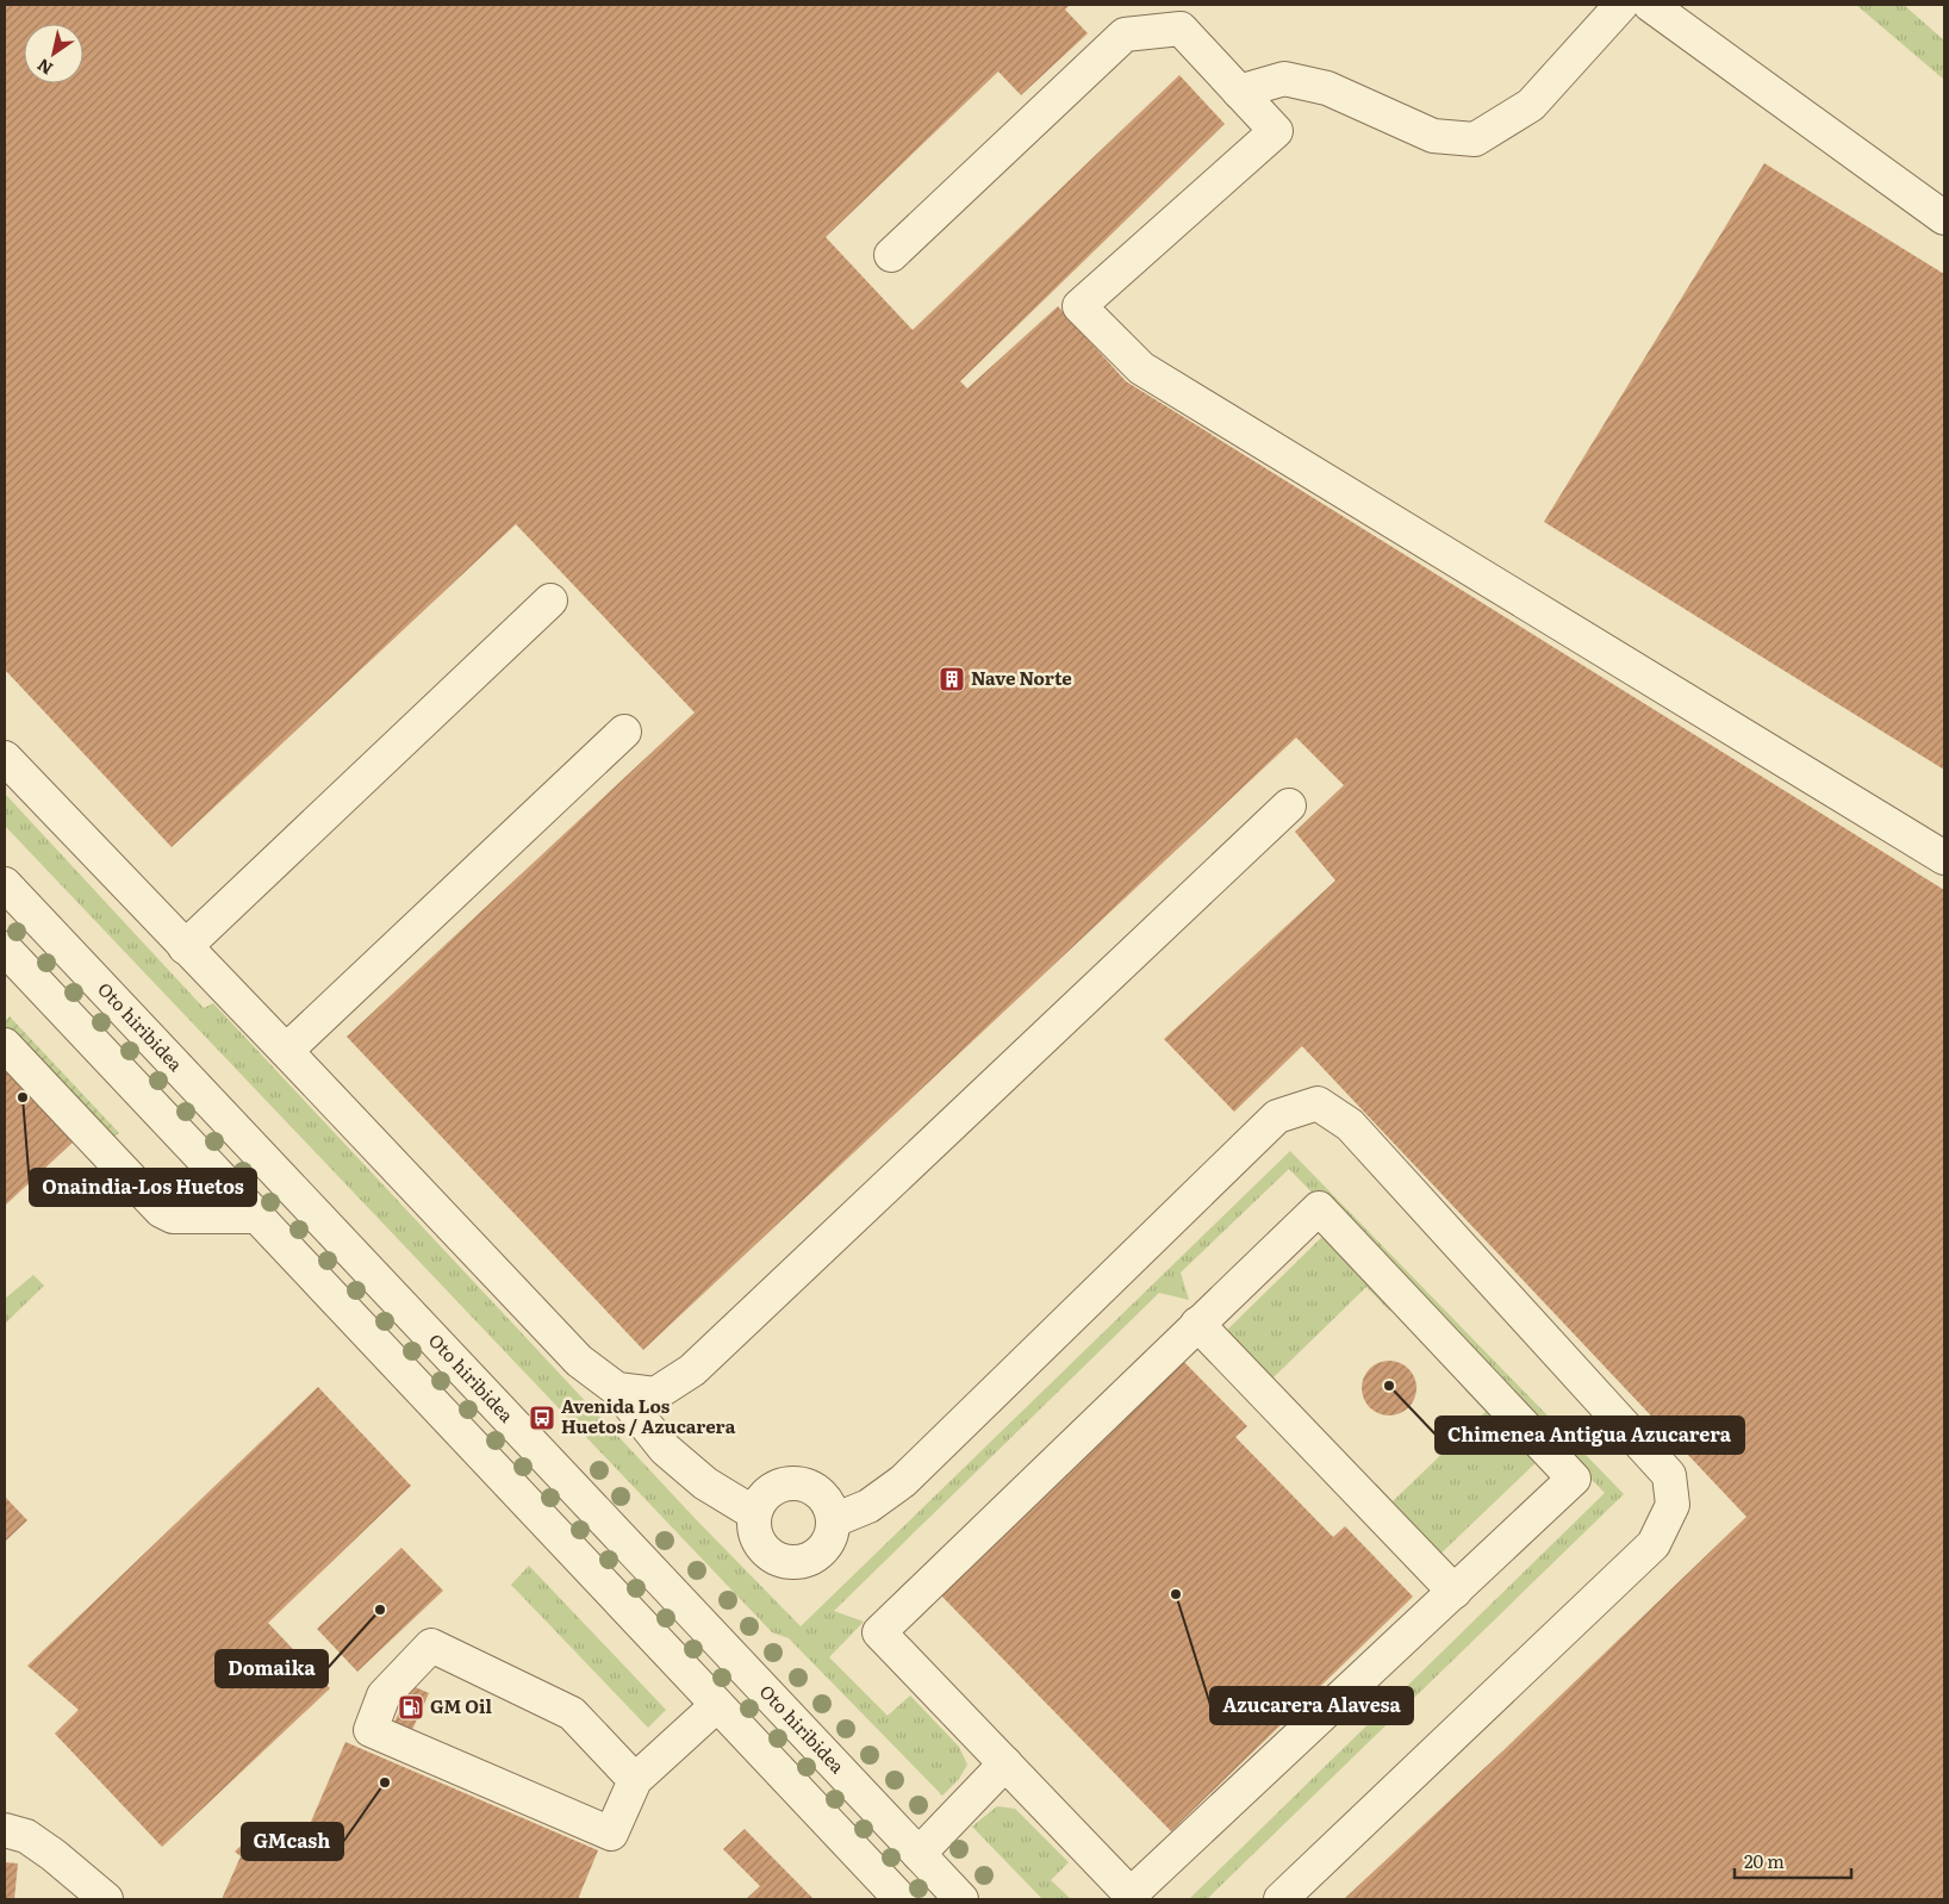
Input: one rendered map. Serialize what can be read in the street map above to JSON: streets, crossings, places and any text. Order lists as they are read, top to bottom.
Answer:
{
  "streets": {
    "street": ["Oto hiribidea"]
  },
  "places": {
    "building": ["Nave Norte"],
    "other": [
      "Onaindia-Los Huetos",
      "Chimenea Antigua Azucarera",
      "Azucarera Alavesa",
      "Domaika",
      "GMcash"
    ],
    "bus stop": ["Avenida Los Huetos / Azucarera"],
    "fuel station": ["GM Oil"]
  },
  "scale_bar": "20 m",
  "north": "bottom left"
}
